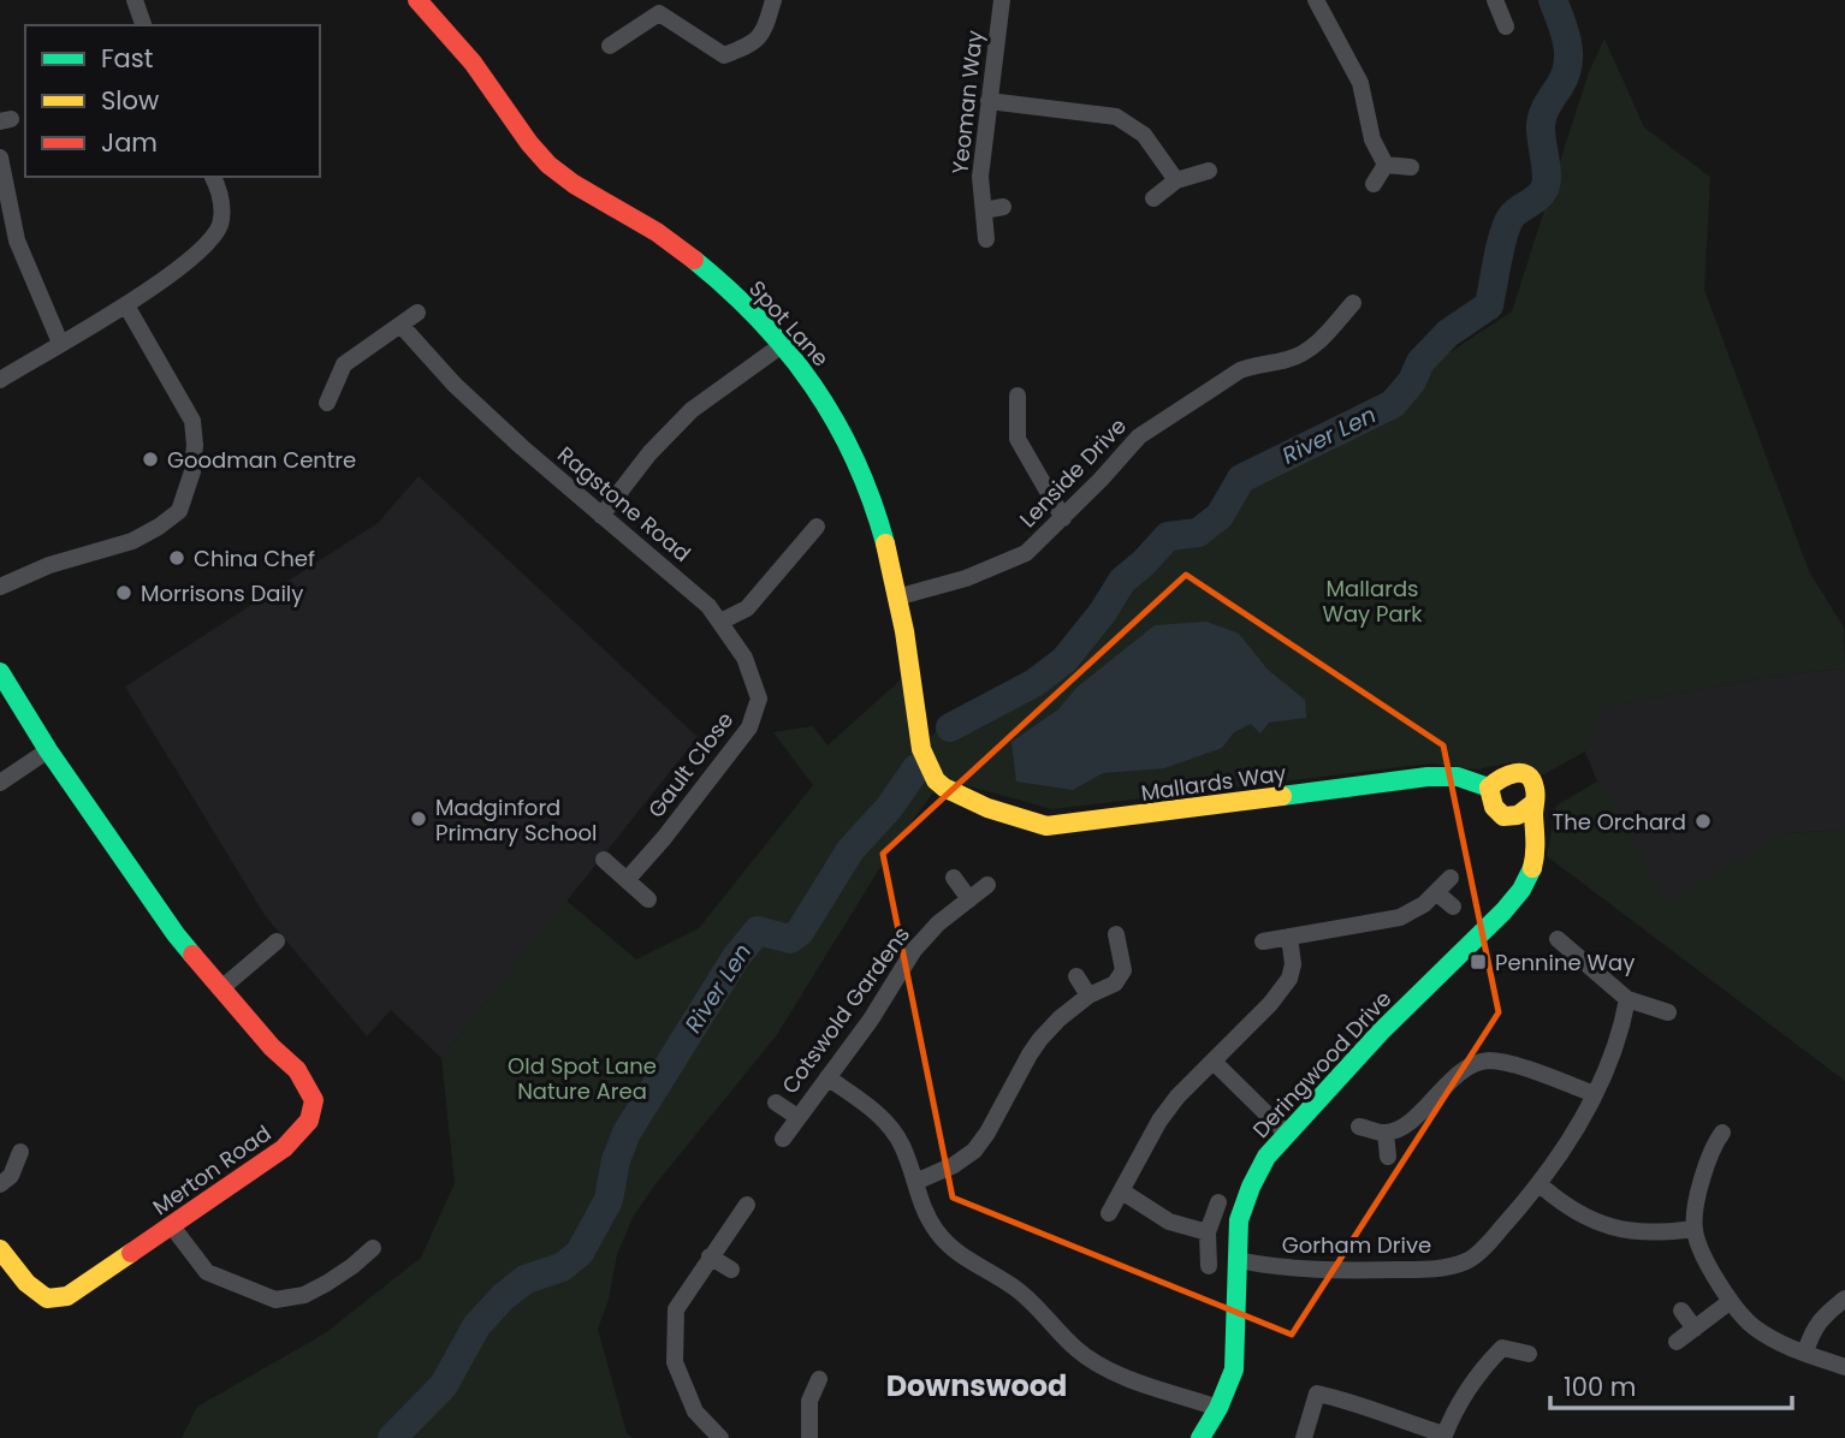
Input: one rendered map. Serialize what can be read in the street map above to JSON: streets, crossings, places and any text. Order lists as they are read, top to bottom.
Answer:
{
  "streets": {
    "street": [
      "Yeoman Way",
      "Spot Lane",
      "Lenside Drive",
      "Ragstone Road",
      "Gault Close",
      "Mallards Way",
      "Cotswold Gardens",
      "Deringwood Drive",
      "Merton Road",
      "Gorham Drive"
    ]
  },
  "crossings": [
    ["Spot Lane", "Lenside Drive"],
    ["Spot Lane", "Mallards Way"],
    ["Ragstone Road", "Gault Close"],
    ["Mallards Way", "Deringwood Drive"],
    ["Deringwood Drive", "Gorham Drive"]
  ],
  "districts": ["Downswood"],
  "water": ["River Len"],
  "parks": ["Mallards Way Park", "Old Spot Lane Nature Area"],
  "places": {
    "other": [
      "Goodman Centre",
      "China Chef",
      "Morrisons Daily",
      "Madginford Primary School",
      "The Orchard"
    ],
    "transit": ["Pennine Way"]
  },
  "legend": ["Fast", "Slow", "Jam"],
  "scale_bar": "100 m"
}
